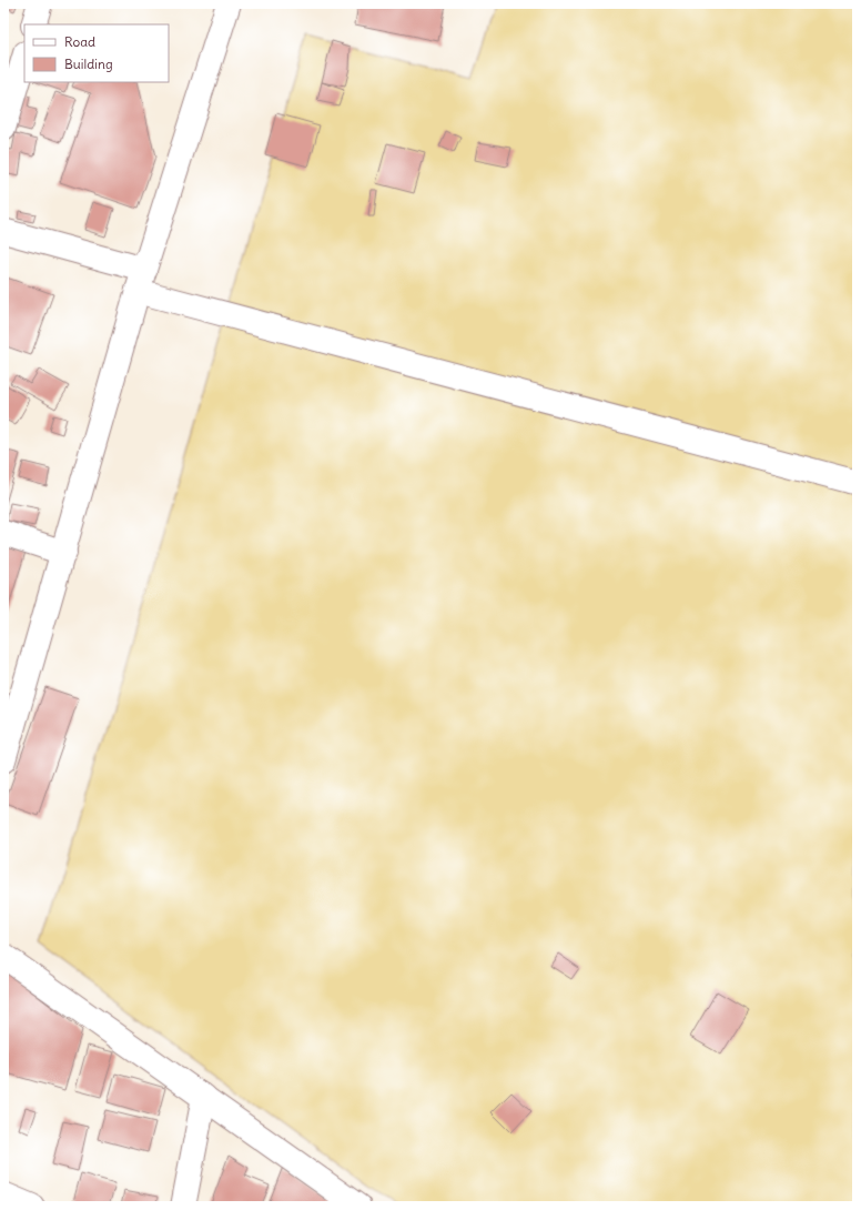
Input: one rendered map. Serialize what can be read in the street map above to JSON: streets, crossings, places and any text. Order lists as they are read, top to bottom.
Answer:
{
  "legend": ["Road", "Building"]
}
